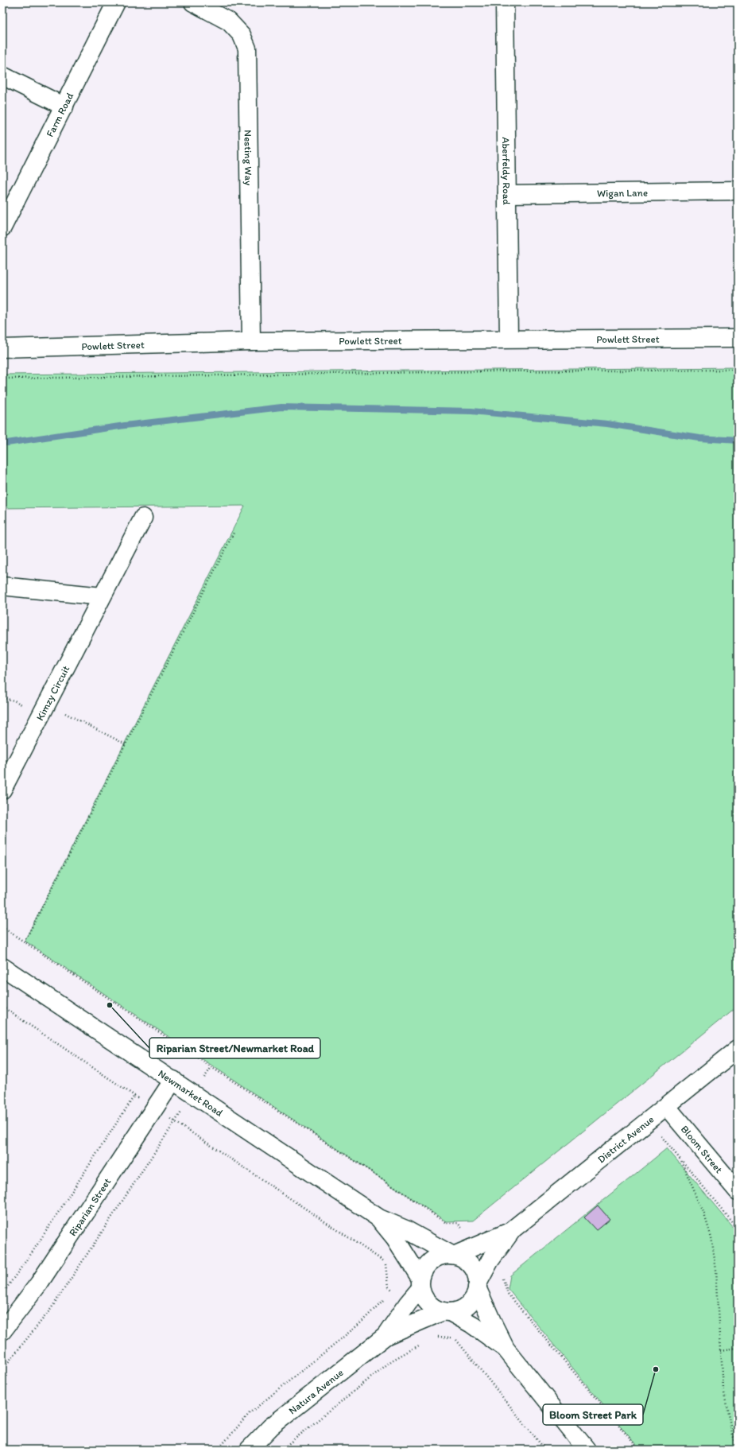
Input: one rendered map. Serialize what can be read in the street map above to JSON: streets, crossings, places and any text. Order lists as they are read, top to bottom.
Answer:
{
  "streets": {
    "street": [
      "Farm Road",
      "Nesting Way",
      "Aberfeldy Road",
      "Wigan Lane",
      "Powlett Street",
      "Kimzy Circuit",
      "Newmarket Road",
      "District Avenue",
      "Bloom Street",
      "Riparian Street",
      "Natura Avenue"
    ]
  },
  "crossings": [
    ["Nesting Way", "Powlett Street"],
    ["Aberfeldy Road", "Wigan Lane"],
    ["Aberfeldy Road", "Powlett Street"],
    ["Newmarket Road", "District Avenue"],
    ["Newmarket Road", "Riparian Street"],
    ["Newmarket Road", "Natura Avenue"],
    ["District Avenue", "Bloom Street"],
    ["District Avenue", "Natura Avenue"]
  ],
  "places": ["Riparian Street/Newmarket Road", "Bloom Street Park"]
}
